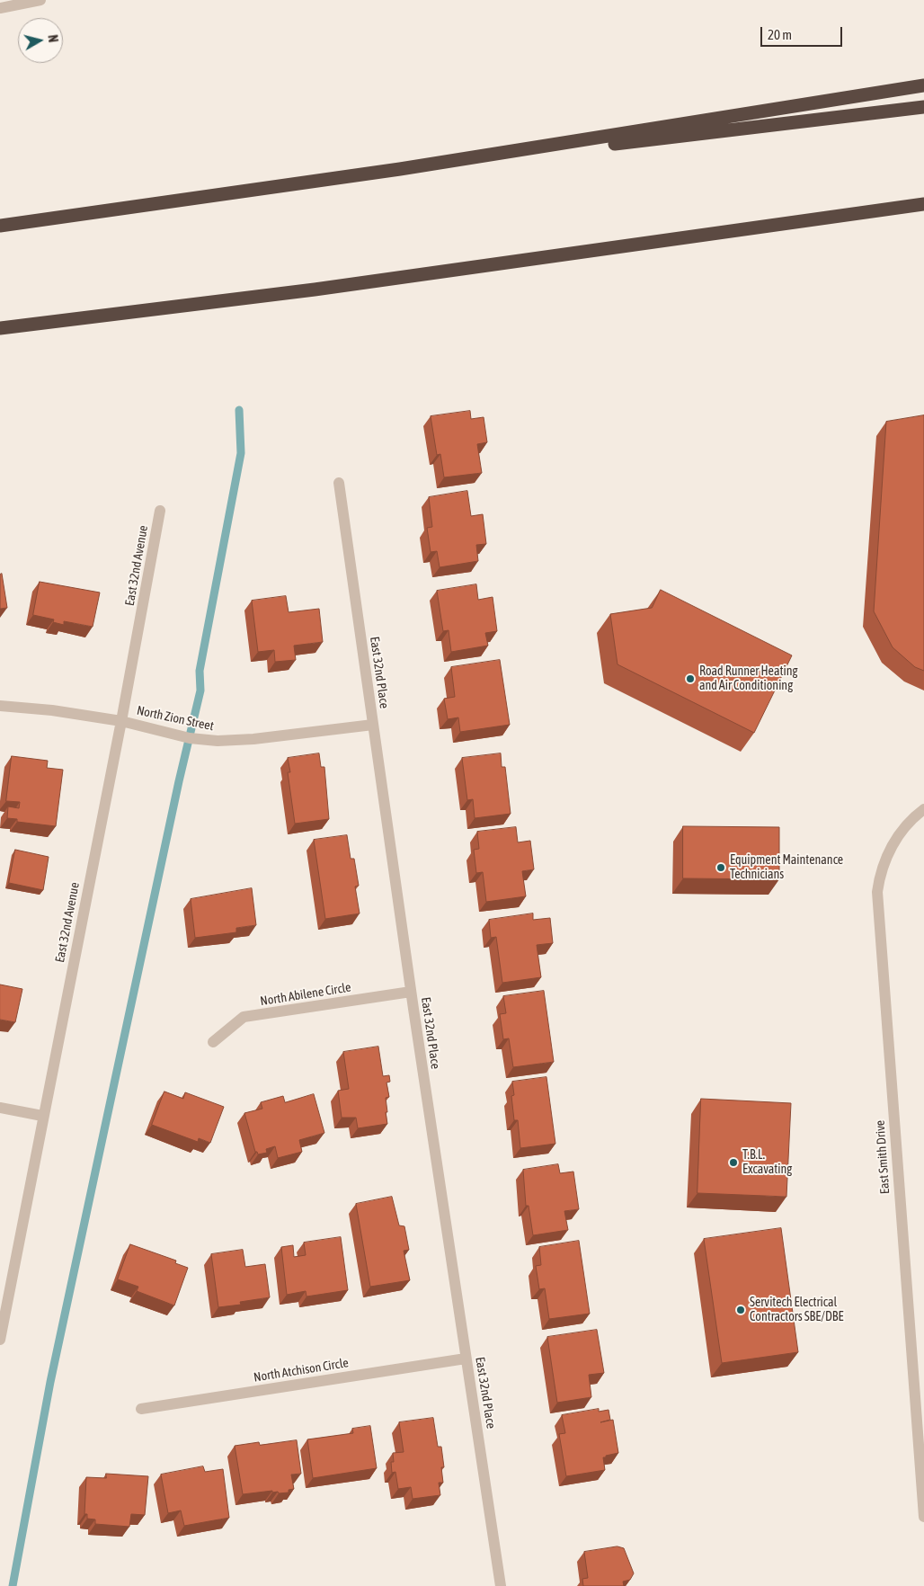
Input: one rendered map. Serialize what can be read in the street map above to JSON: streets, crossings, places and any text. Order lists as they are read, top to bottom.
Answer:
{
  "streets": {
    "street": [
      "East 32nd Avenue",
      "East 32nd Place",
      "North Zion Street",
      "North Abilene Circle",
      "East Smith Drive",
      "North Atchison Circle"
    ]
  },
  "crossings": [
    ["East 32nd Avenue", "North Zion Street"],
    ["East 32nd Place", "North Zion Street"],
    ["East 32nd Place", "North Abilene Circle"],
    ["East 32nd Place", "North Atchison Circle"]
  ],
  "places": [
    "Road Runner Heating and Air Conditioning",
    "Equipment Maintenance Technicians",
    "T.B.L. Excavating",
    "Servitech Electrical Contractors SBE/DBE"
  ],
  "scale_bar": "20 m",
  "north": "right"
}
